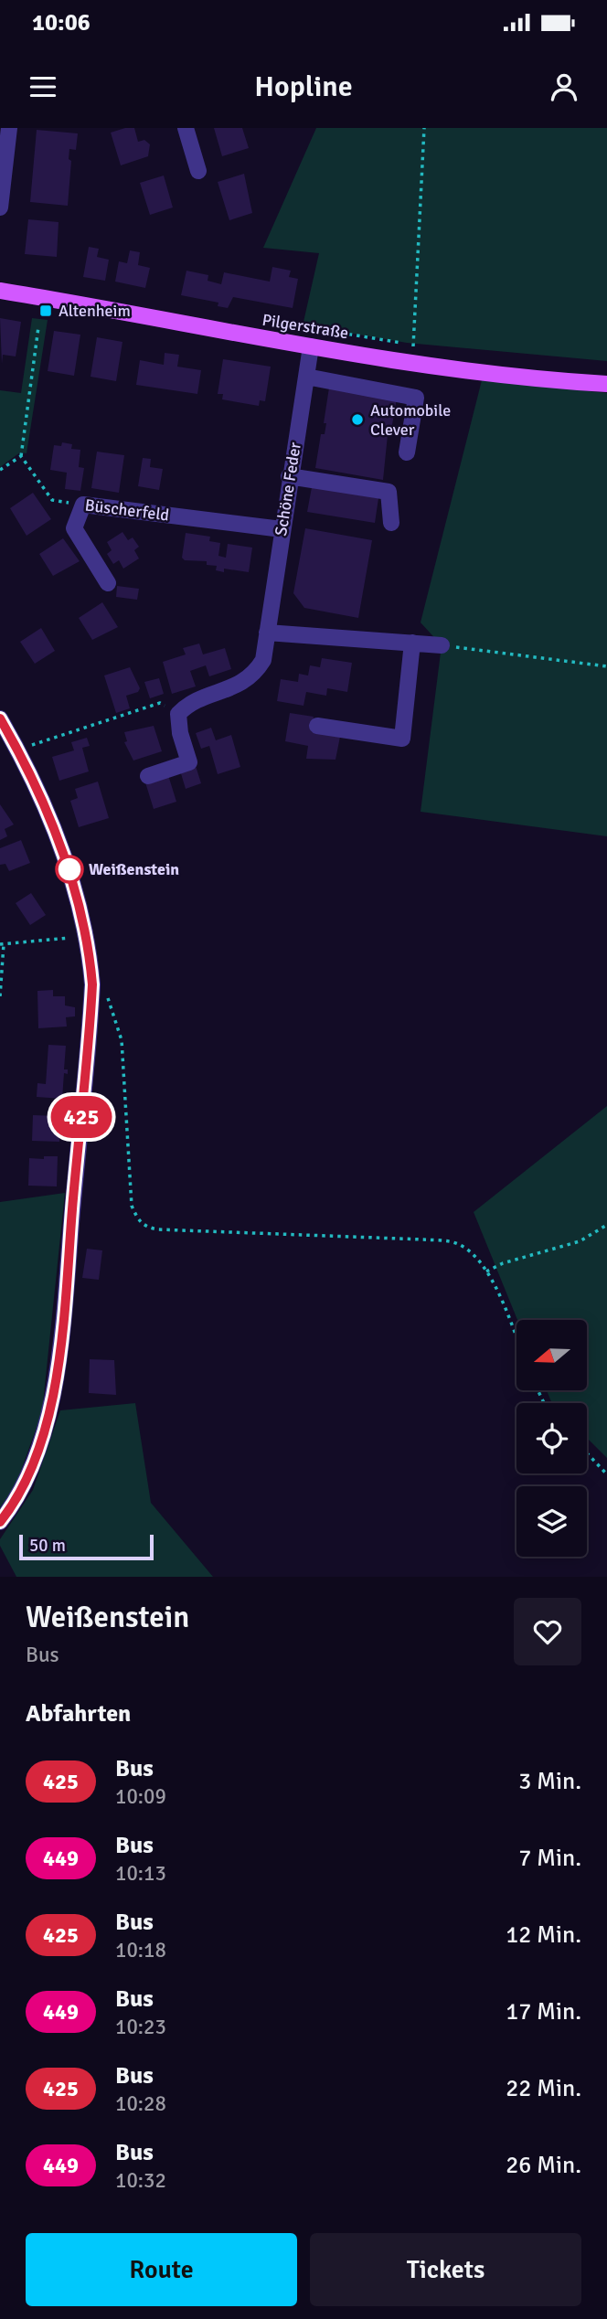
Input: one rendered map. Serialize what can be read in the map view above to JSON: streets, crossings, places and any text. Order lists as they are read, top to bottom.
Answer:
{
  "streets": {
    "main road": ["Pilgerstraße"],
    "street": ["Schöne Feder", "Büscherfeld"]
  },
  "crossings": [
    ["Pilgerstraße", "Schöne Feder"],
    ["Schöne Feder", "Büscherfeld"]
  ],
  "places": {
    "transit": ["Altenheim"],
    "other": ["Automobile Clever", "Weißenstein"]
  },
  "lines": ["bus line 425"],
  "scale_bar": "50 m",
  "north": "left",
  "page": {
    "status": "10:06",
    "header": "Hopline",
    "on_map": "425",
    "scale": "50 m",
    "heading": [
      ["Weißenstein", "Bus"],
      "Abfahrten"
    ],
    "list": [
      {
        "mark": "425",
        "name": "Bus",
        "note": "10:09",
        "value": "3 Min."
      },
      {
        "mark": "449",
        "name": "Bus",
        "note": "10:13",
        "value": "7 Min."
      },
      {
        "mark": "425",
        "name": "Bus",
        "note": "10:18",
        "value": "12 Min."
      },
      {
        "mark": "449",
        "name": "Bus",
        "note": "10:23",
        "value": "17 Min."
      },
      {
        "mark": "425",
        "name": "Bus",
        "note": "10:28",
        "value": "22 Min."
      },
      {
        "mark": "449",
        "name": "Bus",
        "note": "10:32",
        "value": "26 Min."
      }
    ],
    "buttons": ["Route", "Tickets"]
  }
}
